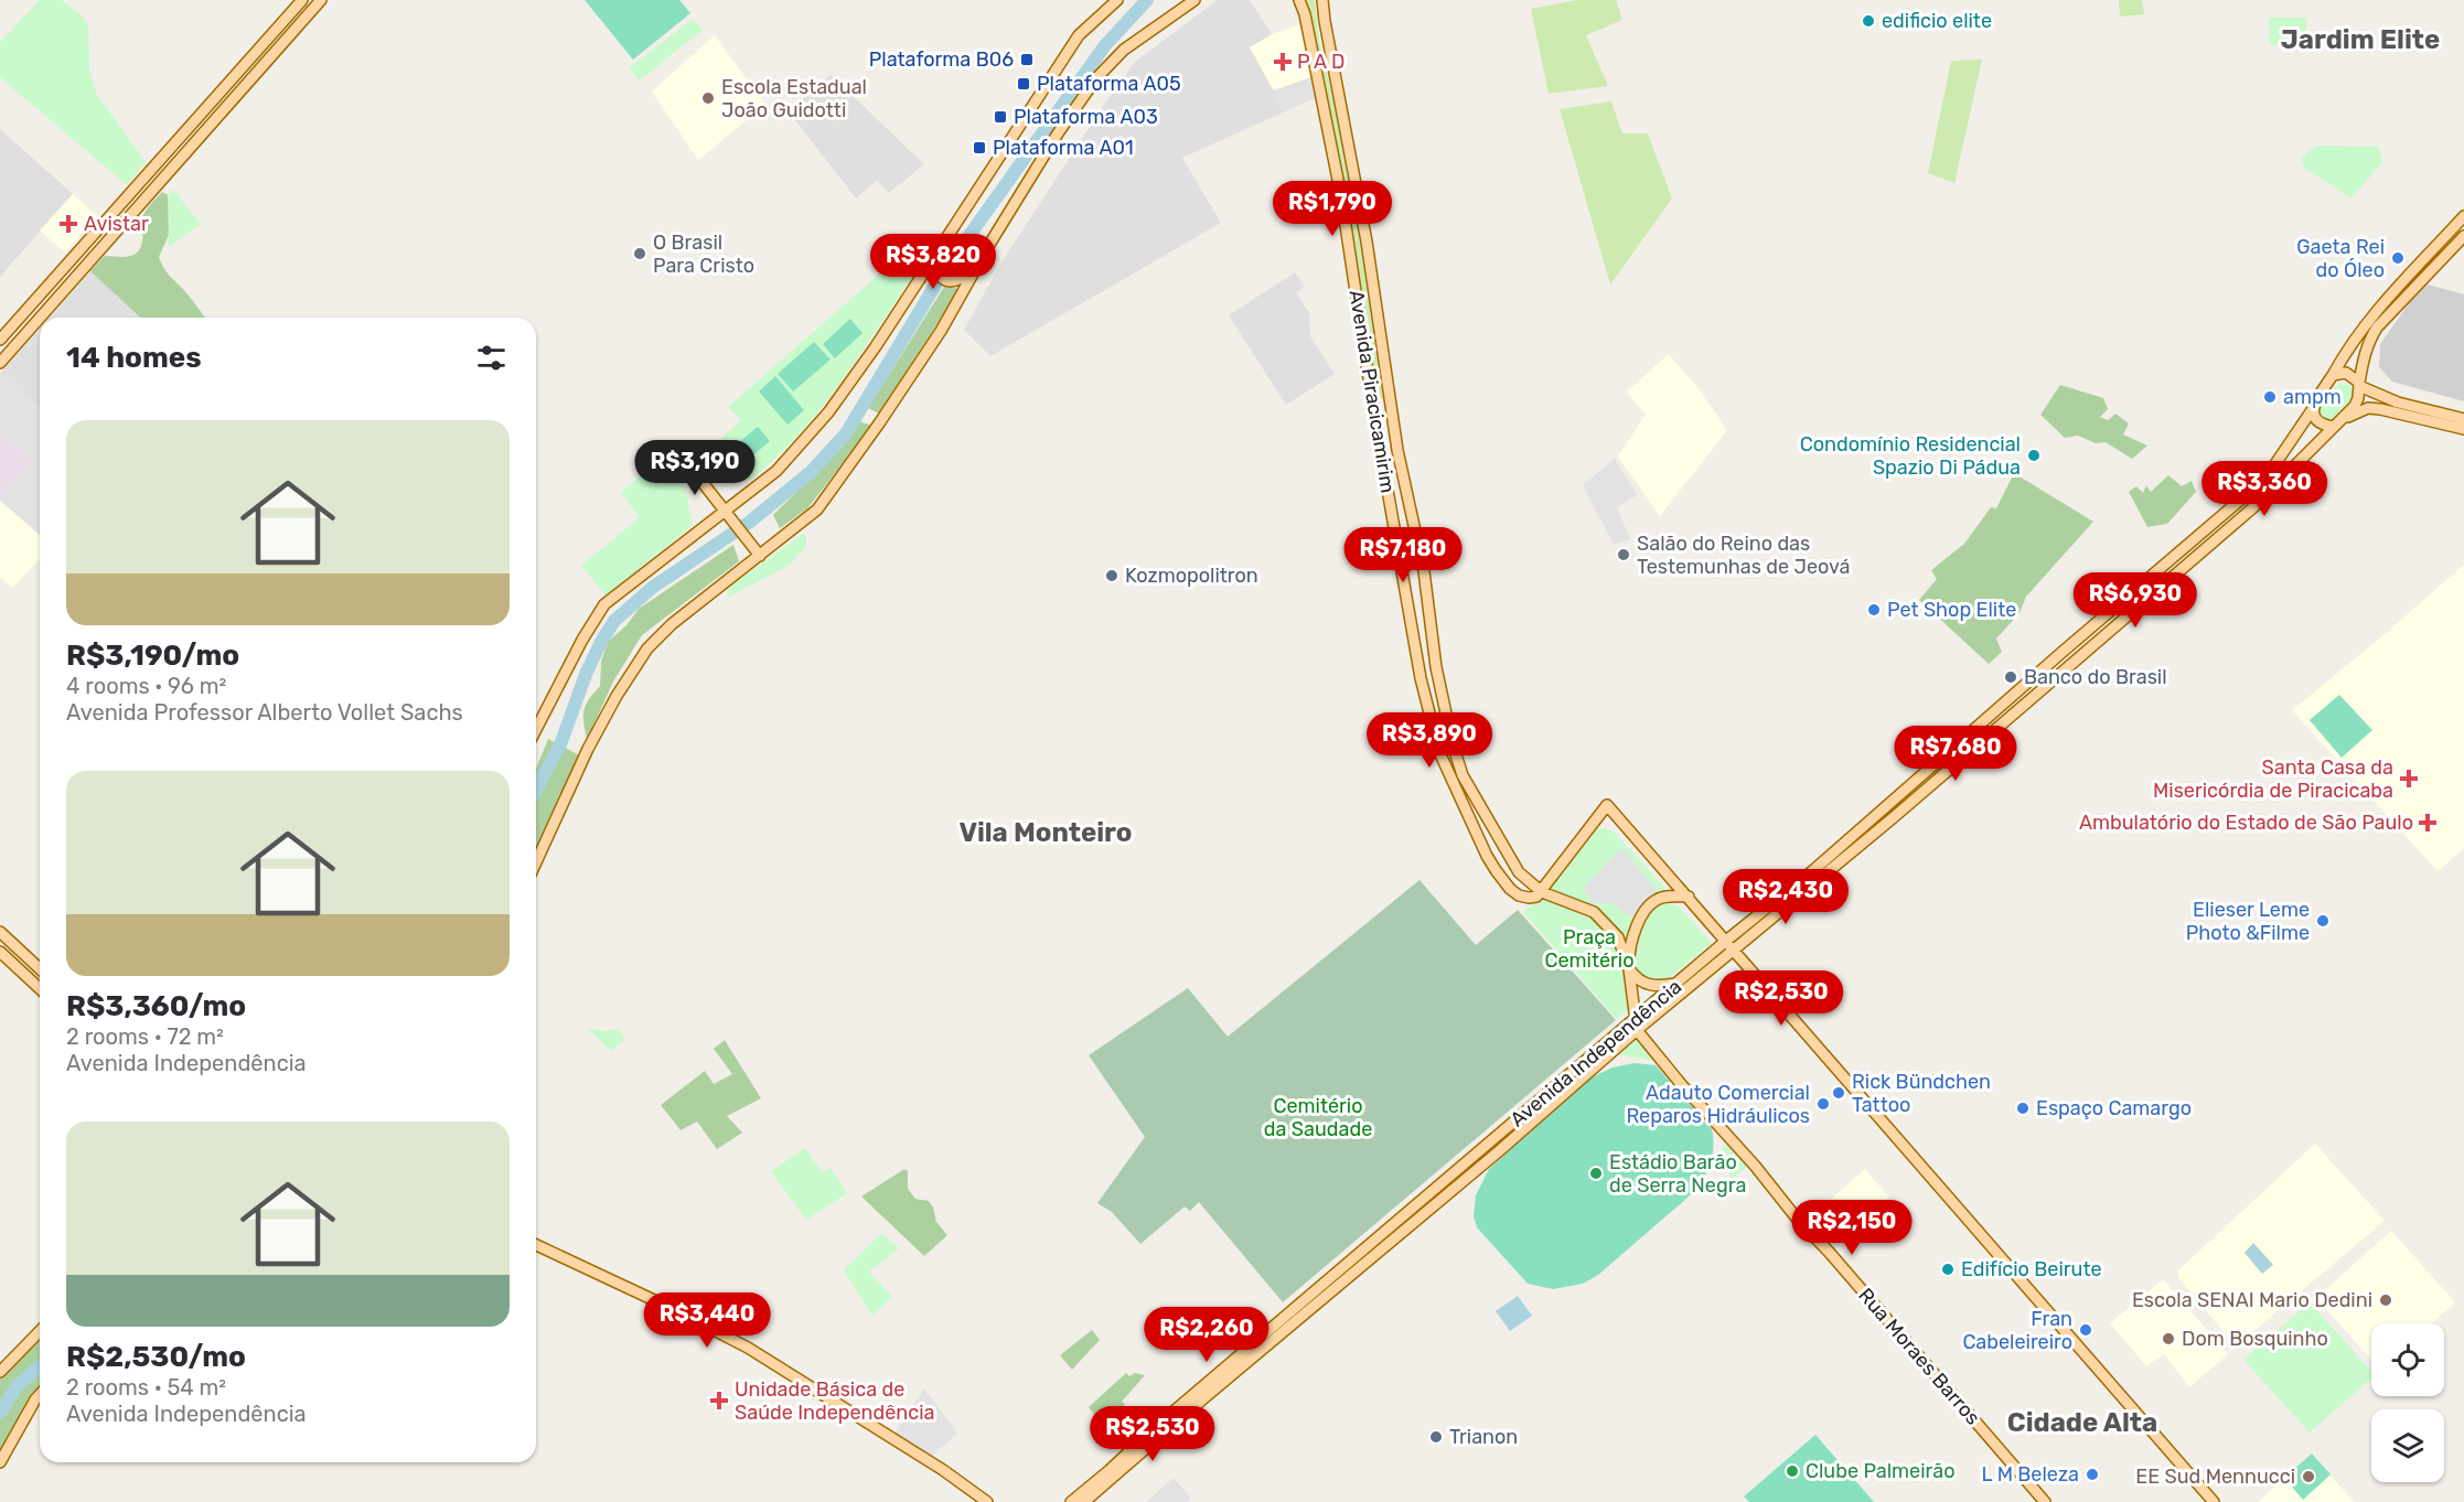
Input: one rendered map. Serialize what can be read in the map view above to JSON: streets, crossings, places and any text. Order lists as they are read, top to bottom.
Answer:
{
  "streets": {
    "main road": ["Avenida Piracicamirim", "Avenida Independência", "Rua Moraes Barros"]
  },
  "crossings": [
    ["Avenida Piracicamirim", "Avenida Independência"],
    ["Avenida Piracicamirim", "Rua Moraes Barros"],
    ["Avenida Independência", "Rua Moraes Barros"]
  ],
  "districts": ["Jardim Elite", "Vila Monteiro", "Cidade Alta"],
  "parks": ["Praça Cemitério", "Cemitério da Saudade"],
  "places": {
    "other": [
      "edificio elite",
      "Escola Estadual João Guidotti",
      "O Brasil Para Cristo",
      "Gaeta Rei do Óleo",
      "ampm",
      "Condomínio Residencial Spazio Di Pádua",
      "Salão do Reino das Testemunhas de Jeová",
      "Kozmopolitron",
      "Pet Shop Elite",
      "Banco do Brasil",
      "Elieser Leme Photo &Filme",
      "Rick Bündchen Tattoo",
      "Adauto Comercial Reparos Hidráulicos",
      "Espaço Camargo",
      "Estádio Barão de Serra Negra",
      "Edifício Beirute",
      "Escola SENAI Mario Dedini",
      "Fran Cabeleireiro",
      "Dom Bosquinho",
      "Trianon",
      "Clube Palmeirão",
      "L M Beleza",
      "EE Sud Mennucci"
    ],
    "transit": [
      "Plataforma B06",
      "Plataforma A05",
      "Plataforma A03",
      "Plataforma A01"
    ],
    "health": [
      "P A D",
      "Avistar",
      "Santa Casa da Misericórdia de Piracicaba",
      "Ambulatório do Estado de São Paulo",
      "Unidade Básica de Saúde Independência"
    ]
  },
  "page": {
    "price": [
      "R$1,790",
      "R$3,820",
      "R$3,190",
      "R$3,360",
      "R$7,180",
      "R$6,930",
      "R$3,890",
      "R$7,680",
      "R$2,430",
      "R$2,530",
      "R$2,150",
      "R$3,440",
      "R$2,260",
      "R$2,530"
    ],
    "heading": "14 homes",
    "list": [
      {
        "name": "R$3,190/mo",
        "note": "4 rooms · 96 m² · Avenida Professor Alberto Vollet Sachs"
      },
      {
        "name": "R$3,360/mo",
        "note": "2 rooms · 72 m² · Avenida Independência"
      },
      {
        "name": "R$2,530/mo",
        "note": "2 rooms · 54 m² · Avenida Independência"
      }
    ]
  }
}
